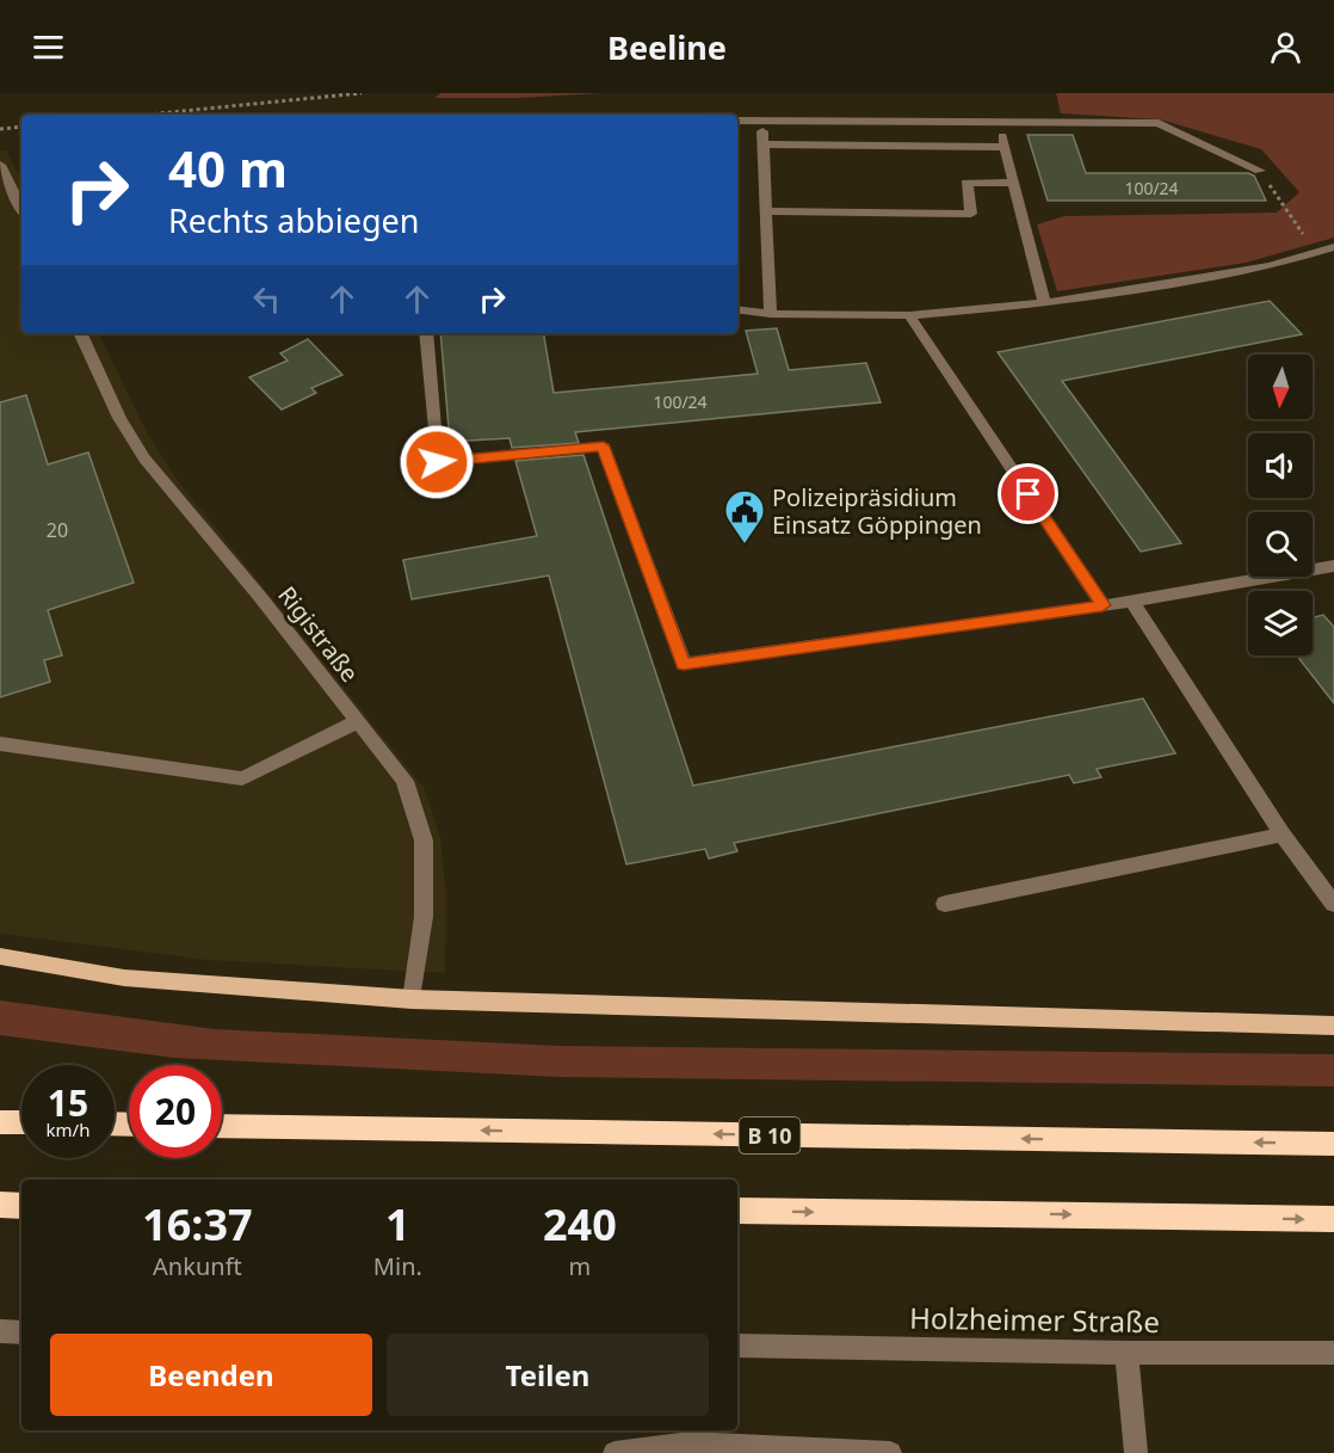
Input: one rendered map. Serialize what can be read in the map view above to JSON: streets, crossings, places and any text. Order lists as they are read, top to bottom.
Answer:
{
  "streets": {
    "highway": ["B 10"],
    "street": ["Rigistraße", "Holzheimer Straße"]
  },
  "places": {
    "public building": ["Polizeipräsidium Einsatz Göppingen"]
  },
  "house_numbers": ["100/24", "100/24", "20"],
  "north": "bottom",
  "page": {
    "header": "Beeline",
    "turn": ["40 m", "Rechts abbiegen"],
    "speed": "15 km/h",
    "limit": "20",
    "eta": [
      "16:37",
      "Ankunft",
      "1",
      "Min.",
      "240",
      "m"
    ],
    "buttons": ["Beenden", "Teilen"]
  }
}
